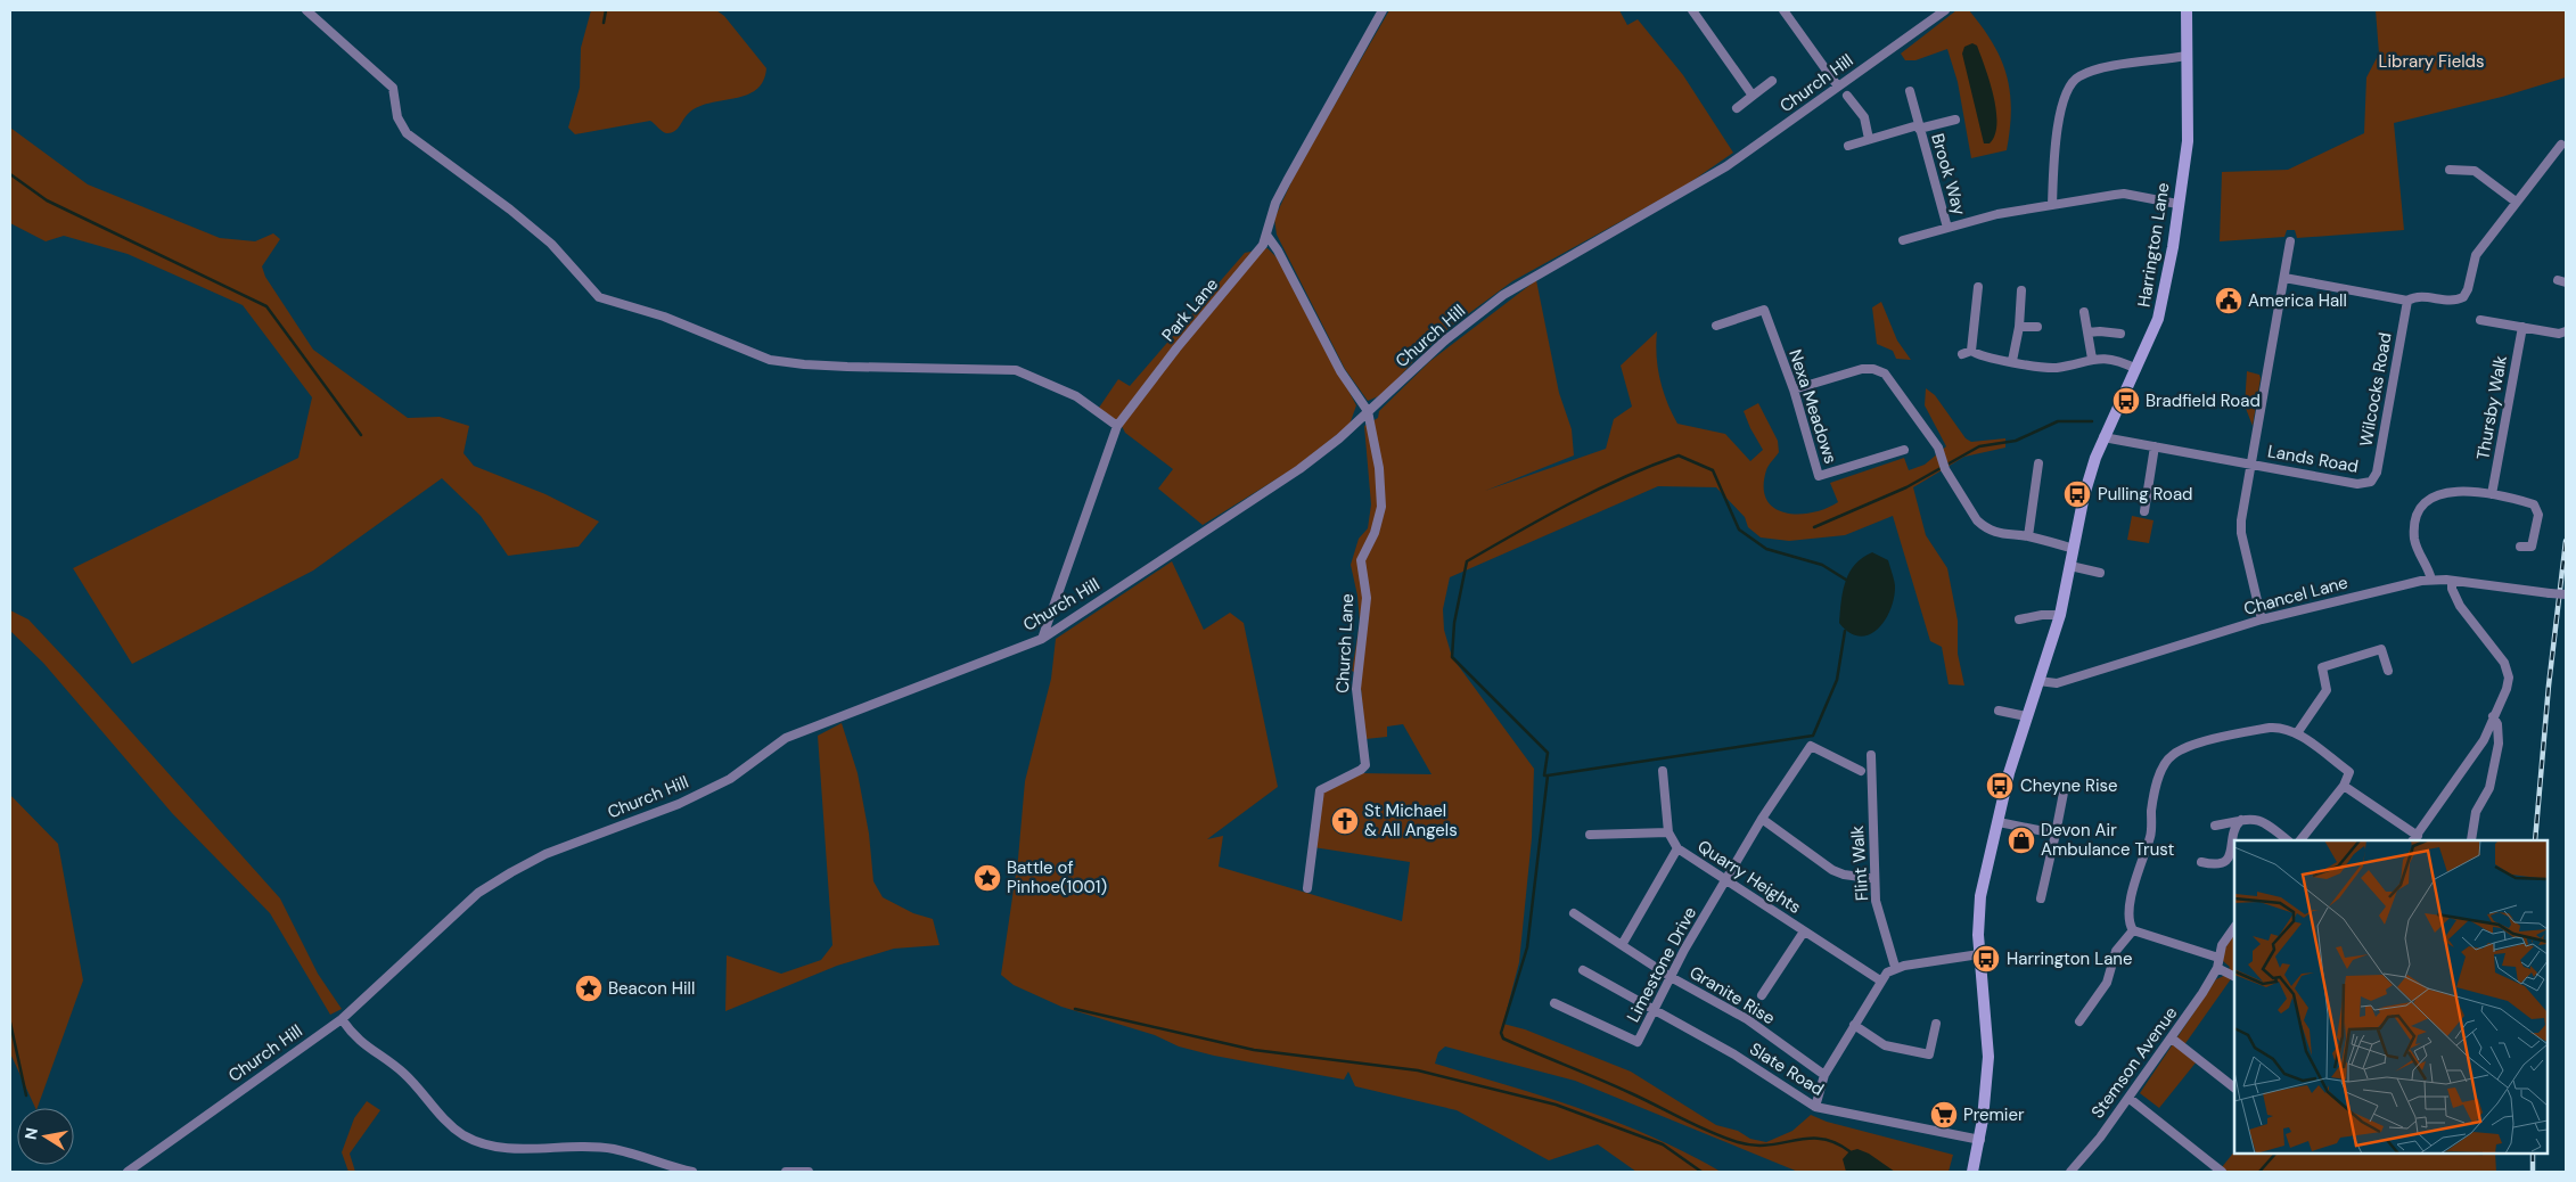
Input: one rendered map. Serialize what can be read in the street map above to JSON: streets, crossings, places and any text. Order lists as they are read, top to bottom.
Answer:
{
  "streets": {
    "street": [
      "Church Hill",
      "Brook Way",
      "Harrington Lane",
      "Park Lane",
      "Wilcocks Road",
      "Nexa Meadows",
      "Thursby Walk",
      "Lands Road",
      "Chancel Lane",
      "Church Lane",
      "Flint Walk",
      "Quarry Heights",
      "Limestone Drive",
      "Granite Rise",
      "Stemson Avenue",
      "Slate Road"
    ]
  },
  "crossings": [
    ["Church Hill", "Park Lane"],
    ["Church Hill", "Church Lane"],
    ["Harrington Lane", "Chancel Lane"],
    ["Harrington Lane", "Slate Road"],
    ["Park Lane", "Church Lane"],
    ["Wilcocks Road", "Lands Road"],
    ["Quarry Heights", "Limestone Drive"],
    ["Quarry Heights", "Granite Rise"],
    ["Limestone Drive", "Granite Rise"],
    ["Limestone Drive", "Slate Road"]
  ],
  "parks": ["Library Fields"],
  "places": {
    "public building": ["America Hall"],
    "bus stop": [
      "Bradfield Road",
      "Pulling Road",
      "Cheyne Rise",
      "Harrington Lane"
    ],
    "church": ["St Michael & All Angels"],
    "shop": ["Devon Air Ambulance Trust"],
    "place": ["Battle of Pinhoe(1001)", "Beacon Hill"],
    "supermarket": ["Premier"]
  },
  "north": "left"
}
